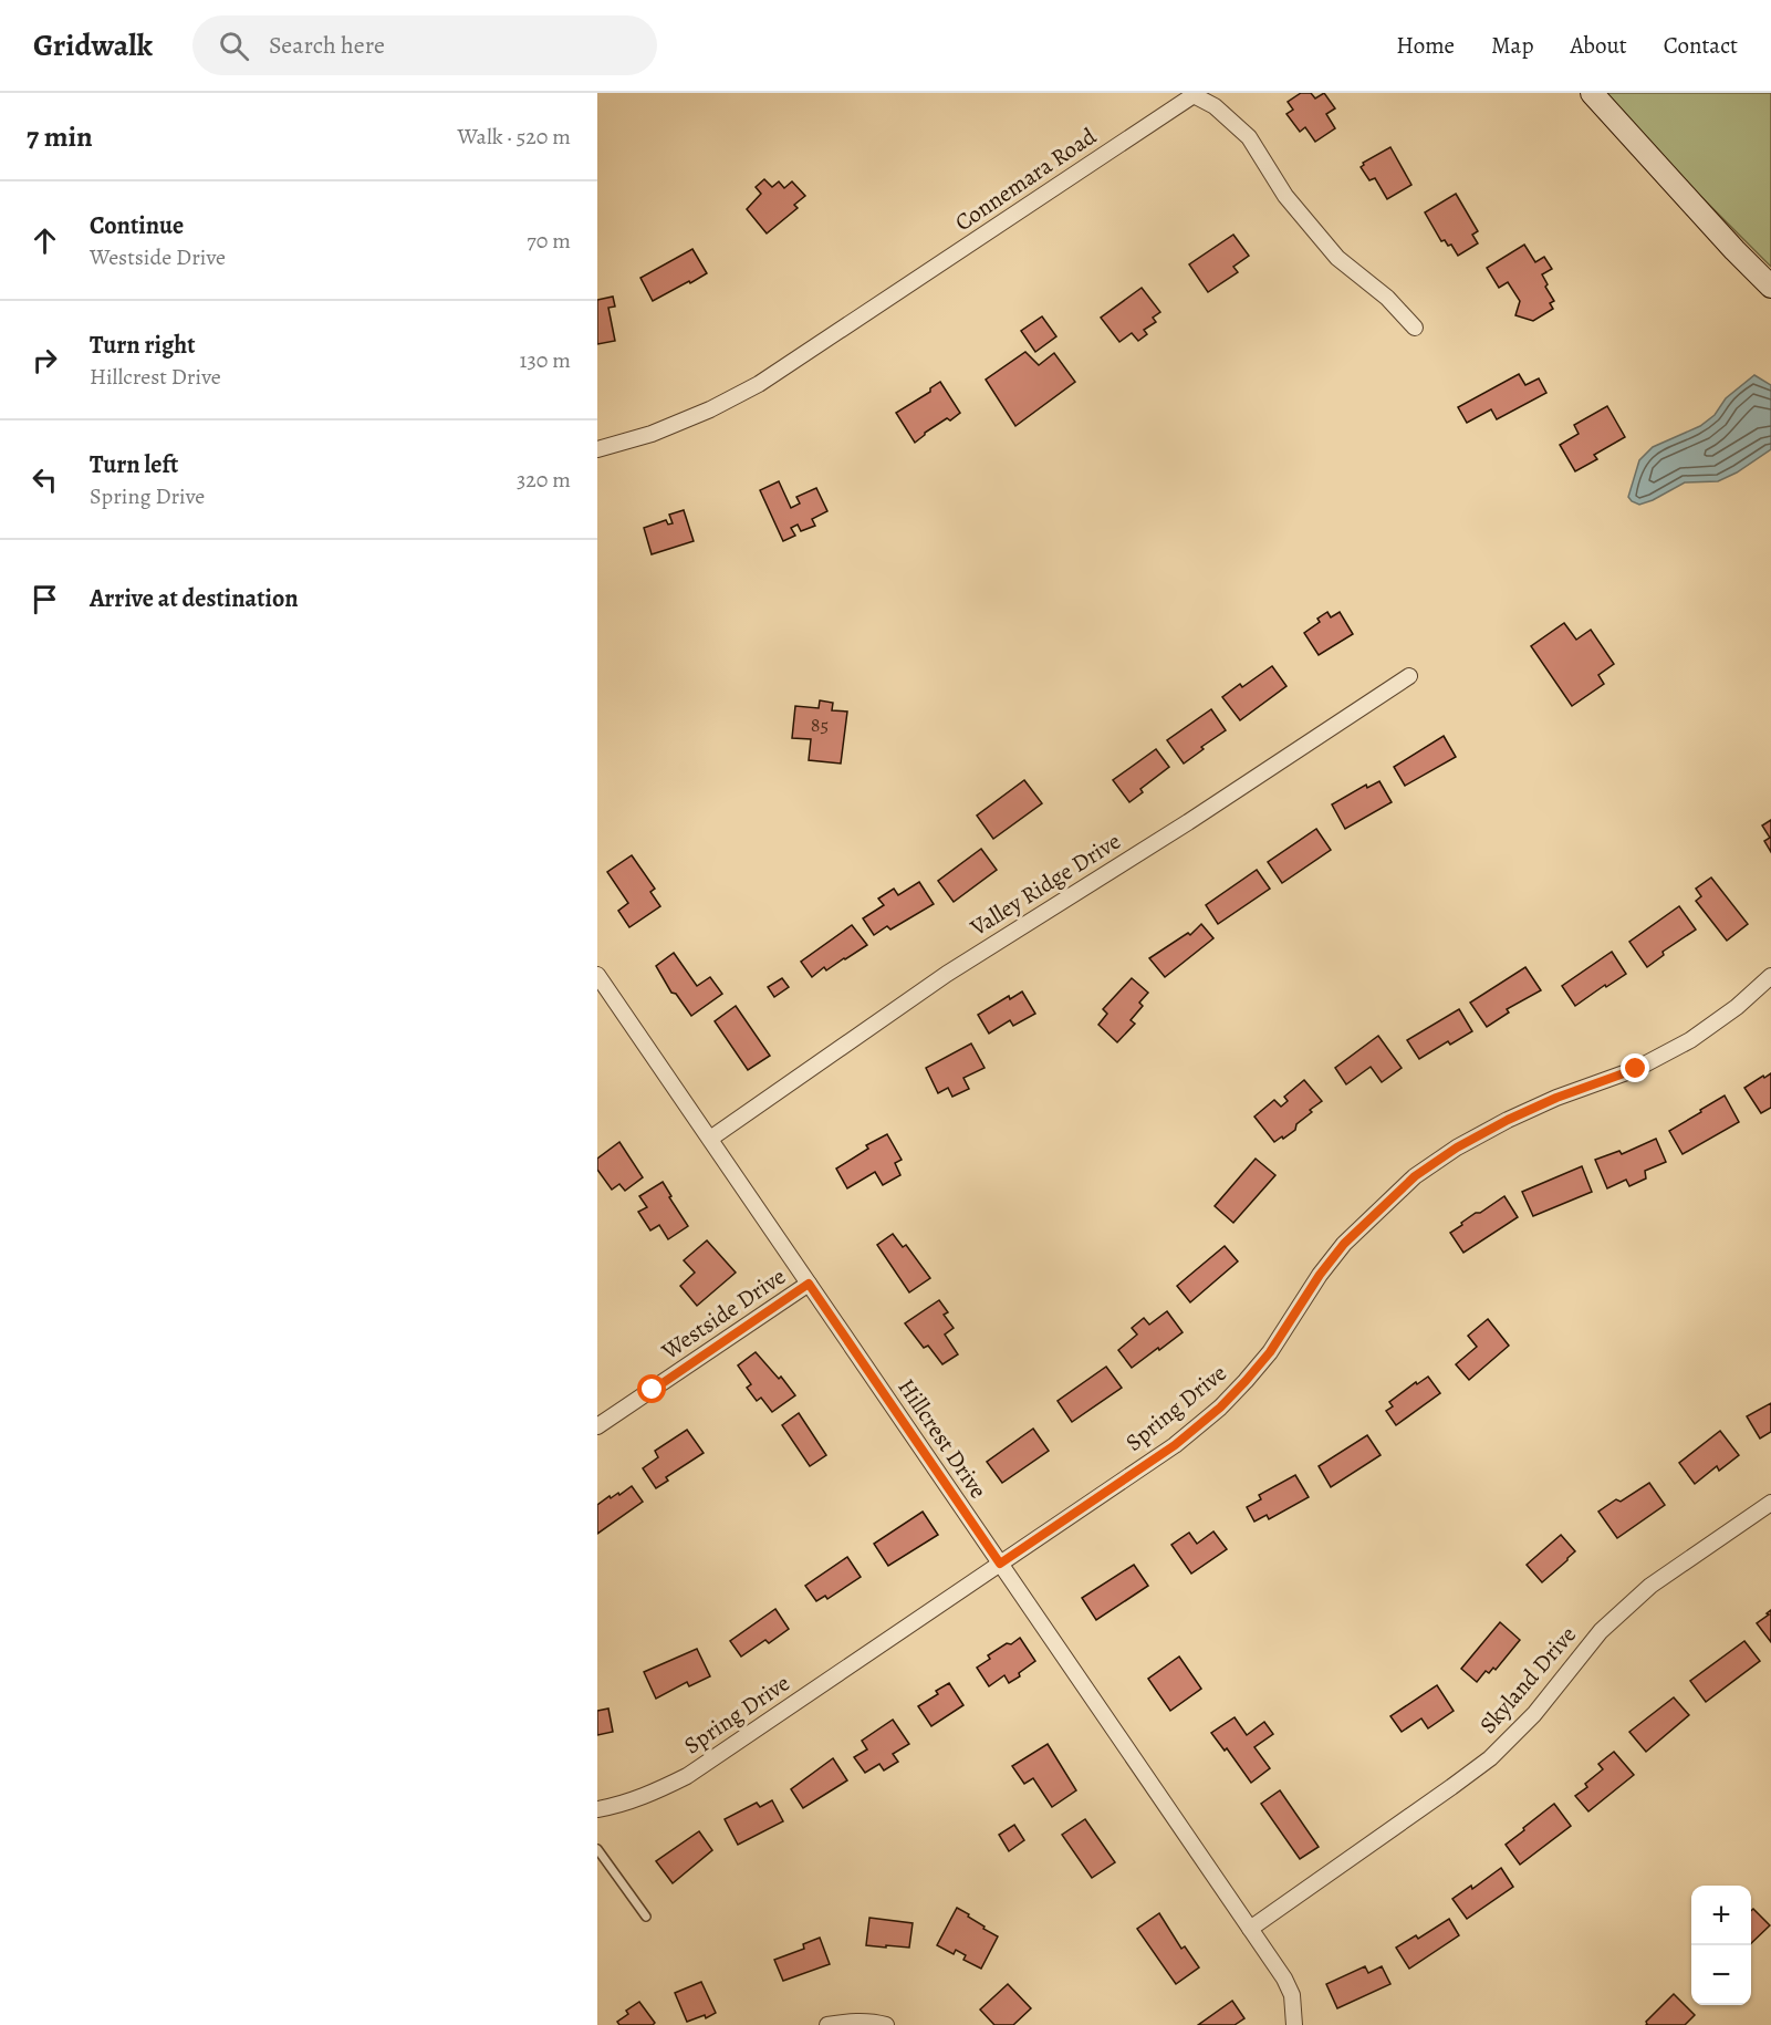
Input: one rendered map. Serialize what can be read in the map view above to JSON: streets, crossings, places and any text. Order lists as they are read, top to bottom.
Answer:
{
  "streets": {
    "street": [
      "Connemara Road",
      "Valley Ridge Drive",
      "Westside Drive",
      "Spring Drive",
      "Hillcrest Drive",
      "Skyland Drive"
    ]
  },
  "crossings": [
    ["Valley Ridge Drive", "Hillcrest Drive"],
    ["Westside Drive", "Hillcrest Drive"],
    ["Spring Drive", "Hillcrest Drive"],
    ["Hillcrest Drive", "Skyland Drive"]
  ],
  "house_numbers": ["85"],
  "page": {
    "header": "Gridwalk",
    "search": "Search here",
    "nav": [
      "Home",
      "Map",
      "About",
      "Contact"
    ],
    "heading": ["7 min", "Walk · 520 m"],
    "list": [
      ["Continue", "Westside Drive", "70 m"],
      ["Turn right", "Hillcrest Drive", "130 m"],
      ["Turn left", "Spring Drive", "320 m"],
      "Arrive at destination"
    ],
    "map_buttons": ["+", "−"]
  }
}
